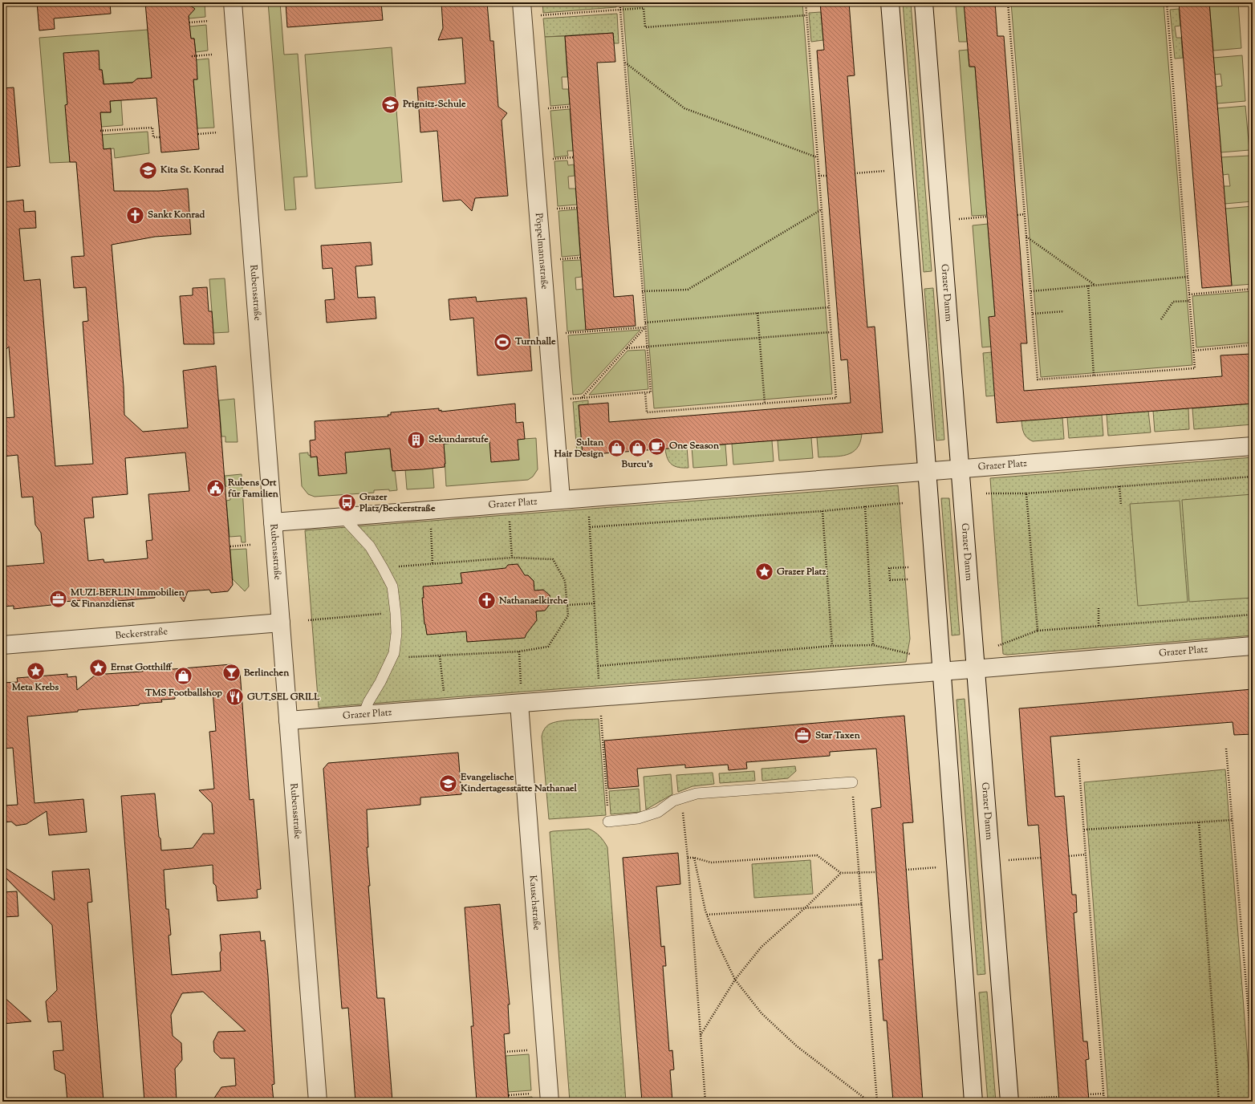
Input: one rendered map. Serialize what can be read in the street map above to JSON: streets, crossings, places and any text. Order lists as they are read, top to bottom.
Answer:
{
  "streets": {
    "street": [
      "Pöppelmannstraße",
      "Rubensstraße",
      "Grazer Damm",
      "Grazer Platz",
      "Beckerstraße",
      "Kauschstraße"
    ]
  },
  "crossings": [
    ["Pöppelmannstraße", "Grazer Platz"],
    ["Rubensstraße", "Grazer Platz"],
    ["Rubensstraße", "Beckerstraße"],
    ["Grazer Damm", "Grazer Platz"],
    ["Grazer Platz", "Kauschstraße"]
  ],
  "places": {
    "school or university": ["Prignitz-Schule", "Kita St. Konrad", "Evangelische Kindertagesstätte Nathanael"],
    "church": ["Sankt Konrad", "Nathanaelkirche"],
    "sports": ["Turnhalle"],
    "building": ["Sekundarstufe"],
    "cafe": ["One Season"],
    "shop": ["Burcu's", "Sultan Hair Design", "TMS Footballshop"],
    "public building": ["Rubens Ort für Familien"],
    "bus stop": ["Grazer Platz/Beckerstraße"],
    "place": ["Grazer Platz", "Ernst Gotthilff", "Meta Krebs"],
    "office": ["MUZI-BERLIN Immobilien & Finanzdienst", "Star Taxen"],
    "bar": ["Berlinchen"],
    "restaurant": ["GUT_SEL GRILL"]
  }
}
